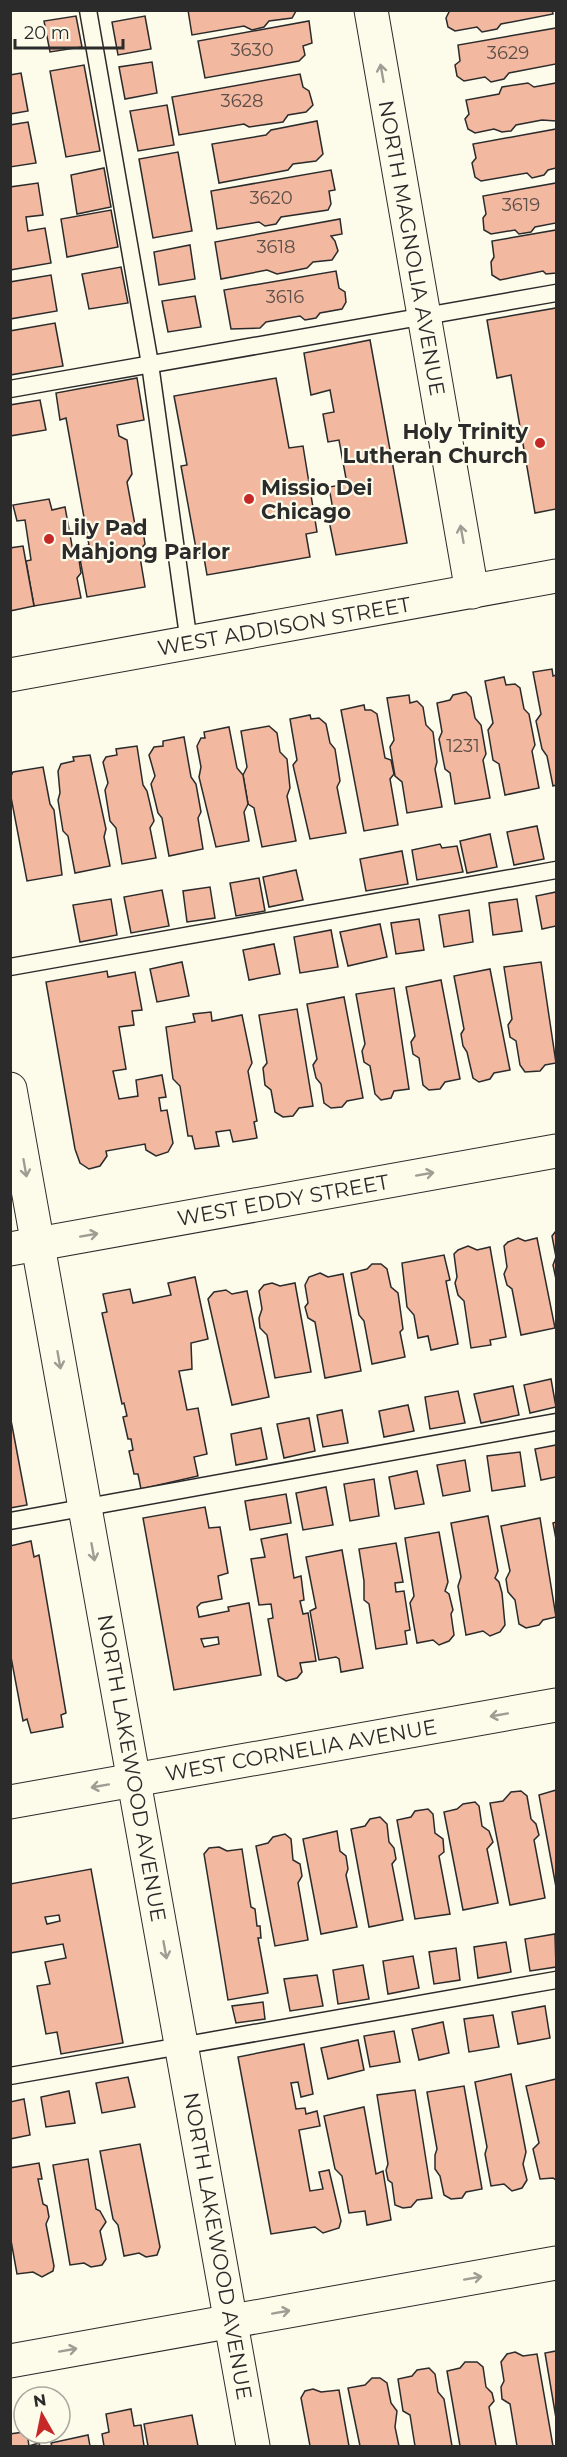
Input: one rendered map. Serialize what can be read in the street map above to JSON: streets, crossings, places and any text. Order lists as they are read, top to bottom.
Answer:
{
  "streets": {
    "street": [
      "NORTH MAGNOLIA AVENUE",
      "WEST ADDISON STREET",
      "WEST EDDY STREET",
      "WEST CORNELIA AVENUE",
      "NORTH LAKEWOOD AVENUE"
    ]
  },
  "crossings": [
    ["NORTH MAGNOLIA AVENUE", "WEST ADDISON STREET"],
    ["WEST EDDY STREET", "NORTH LAKEWOOD AVENUE"],
    ["WEST CORNELIA AVENUE", "NORTH LAKEWOOD AVENUE"]
  ],
  "one_way": [
    "NORTH MAGNOLIA AVENUE",
    "WEST EDDY STREET",
    "WEST CORNELIA AVENUE",
    "NORTH LAKEWOOD AVENUE"
  ],
  "places": ["Holy Trinity Lutheran Church", "Missio Dei Chicago", "Lily Pad Mahjong Parlor"],
  "house_numbers": [
    "3630",
    "3629",
    "3628",
    "3620",
    "3619",
    "3618",
    "3616",
    "1231"
  ],
  "scale_bar": "20 m",
  "north": "top"
}
